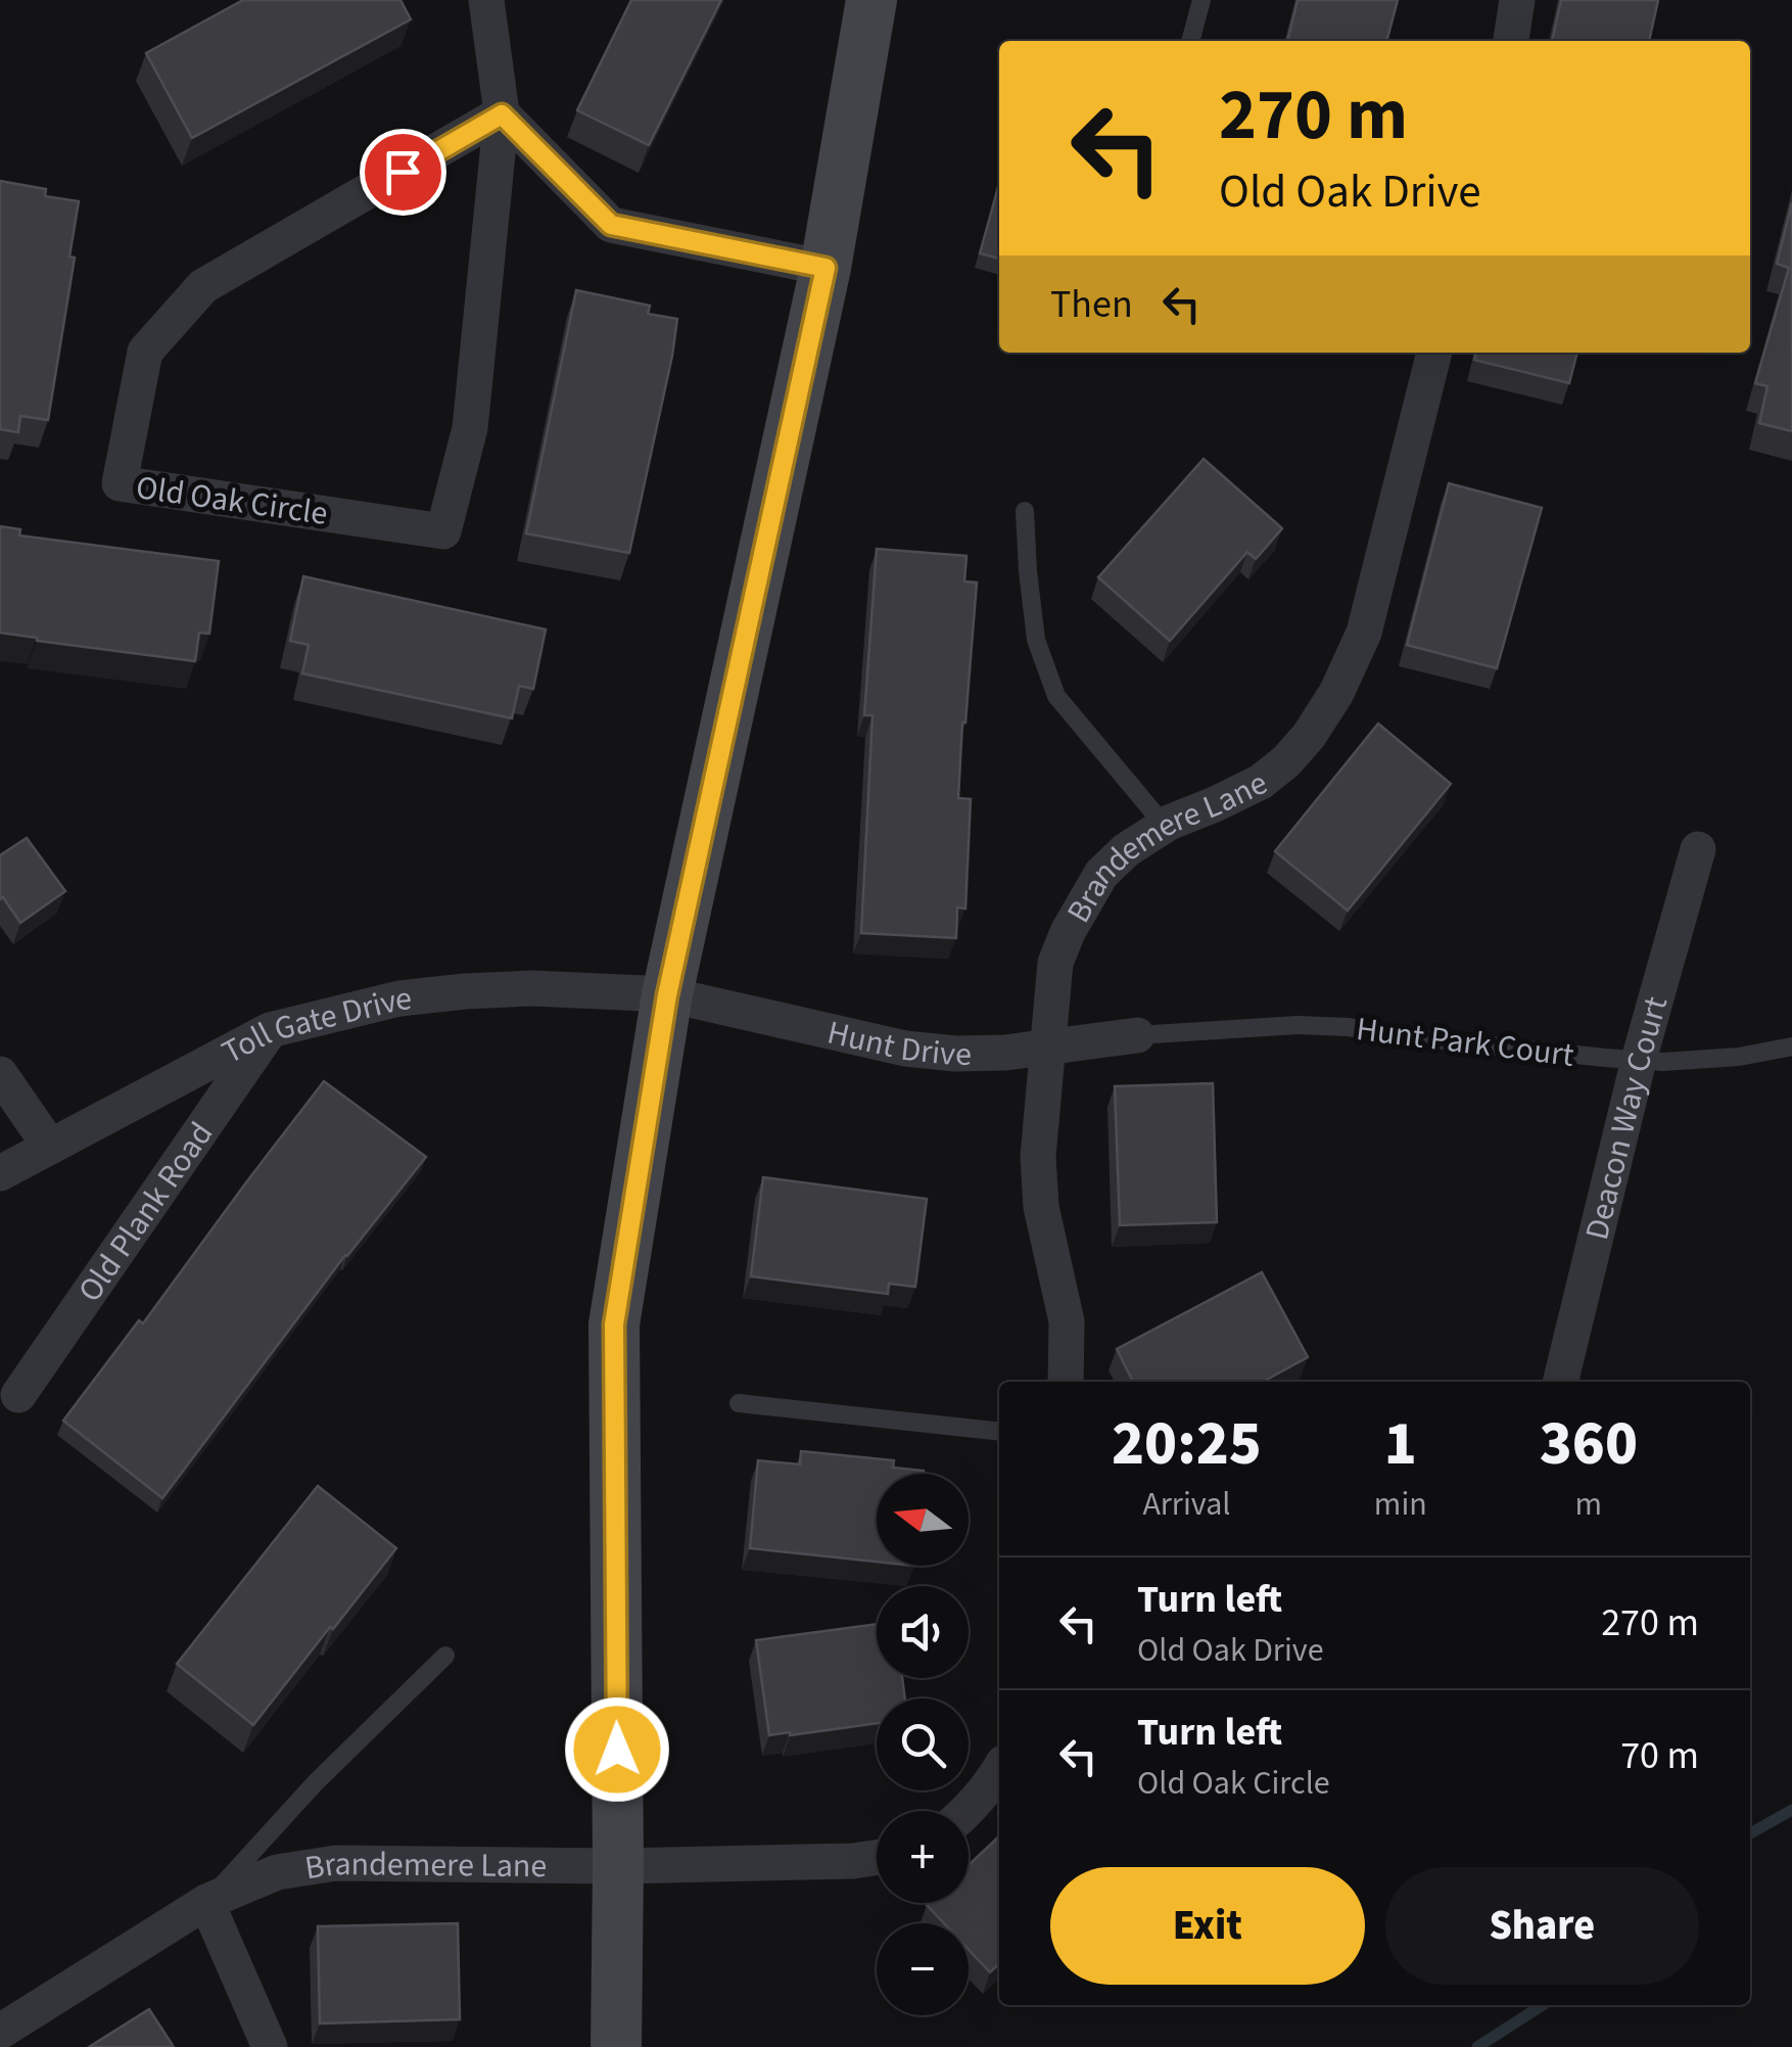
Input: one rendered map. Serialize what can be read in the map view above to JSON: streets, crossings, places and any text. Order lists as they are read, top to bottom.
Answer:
{
  "streets": {
    "street": [
      "Old Oak Circle",
      "Brandemere Lane",
      "Toll Gate Drive",
      "Hunt Drive",
      "Deacon Way Court",
      "Old Plank Road"
    ],
    "lane": ["Hunt Park Court"]
  },
  "crossings": [
    ["Brandemere Lane", "Hunt Drive"],
    ["Toll Gate Drive", "Hunt Drive"],
    ["Toll Gate Drive", "Old Plank Road"],
    ["Hunt Drive", "Hunt Park Court"],
    ["Hunt Park Court", "Deacon Way Court"]
  ],
  "north": "left",
  "page": {
    "turn": ["270 m", "Old Oak Drive"],
    "then": "Then",
    "eta": [
      "20:25",
      "Arrival",
      "1",
      "min",
      "360",
      "m"
    ],
    "map_buttons": ["+", "−"],
    "list": [
      {
        "name": "Turn left",
        "note": "Old Oak Drive",
        "value": "270 m"
      },
      {
        "name": "Turn left",
        "note": "Old Oak Circle",
        "value": "70 m"
      }
    ],
    "buttons": ["Exit", "Share"]
  }
}
